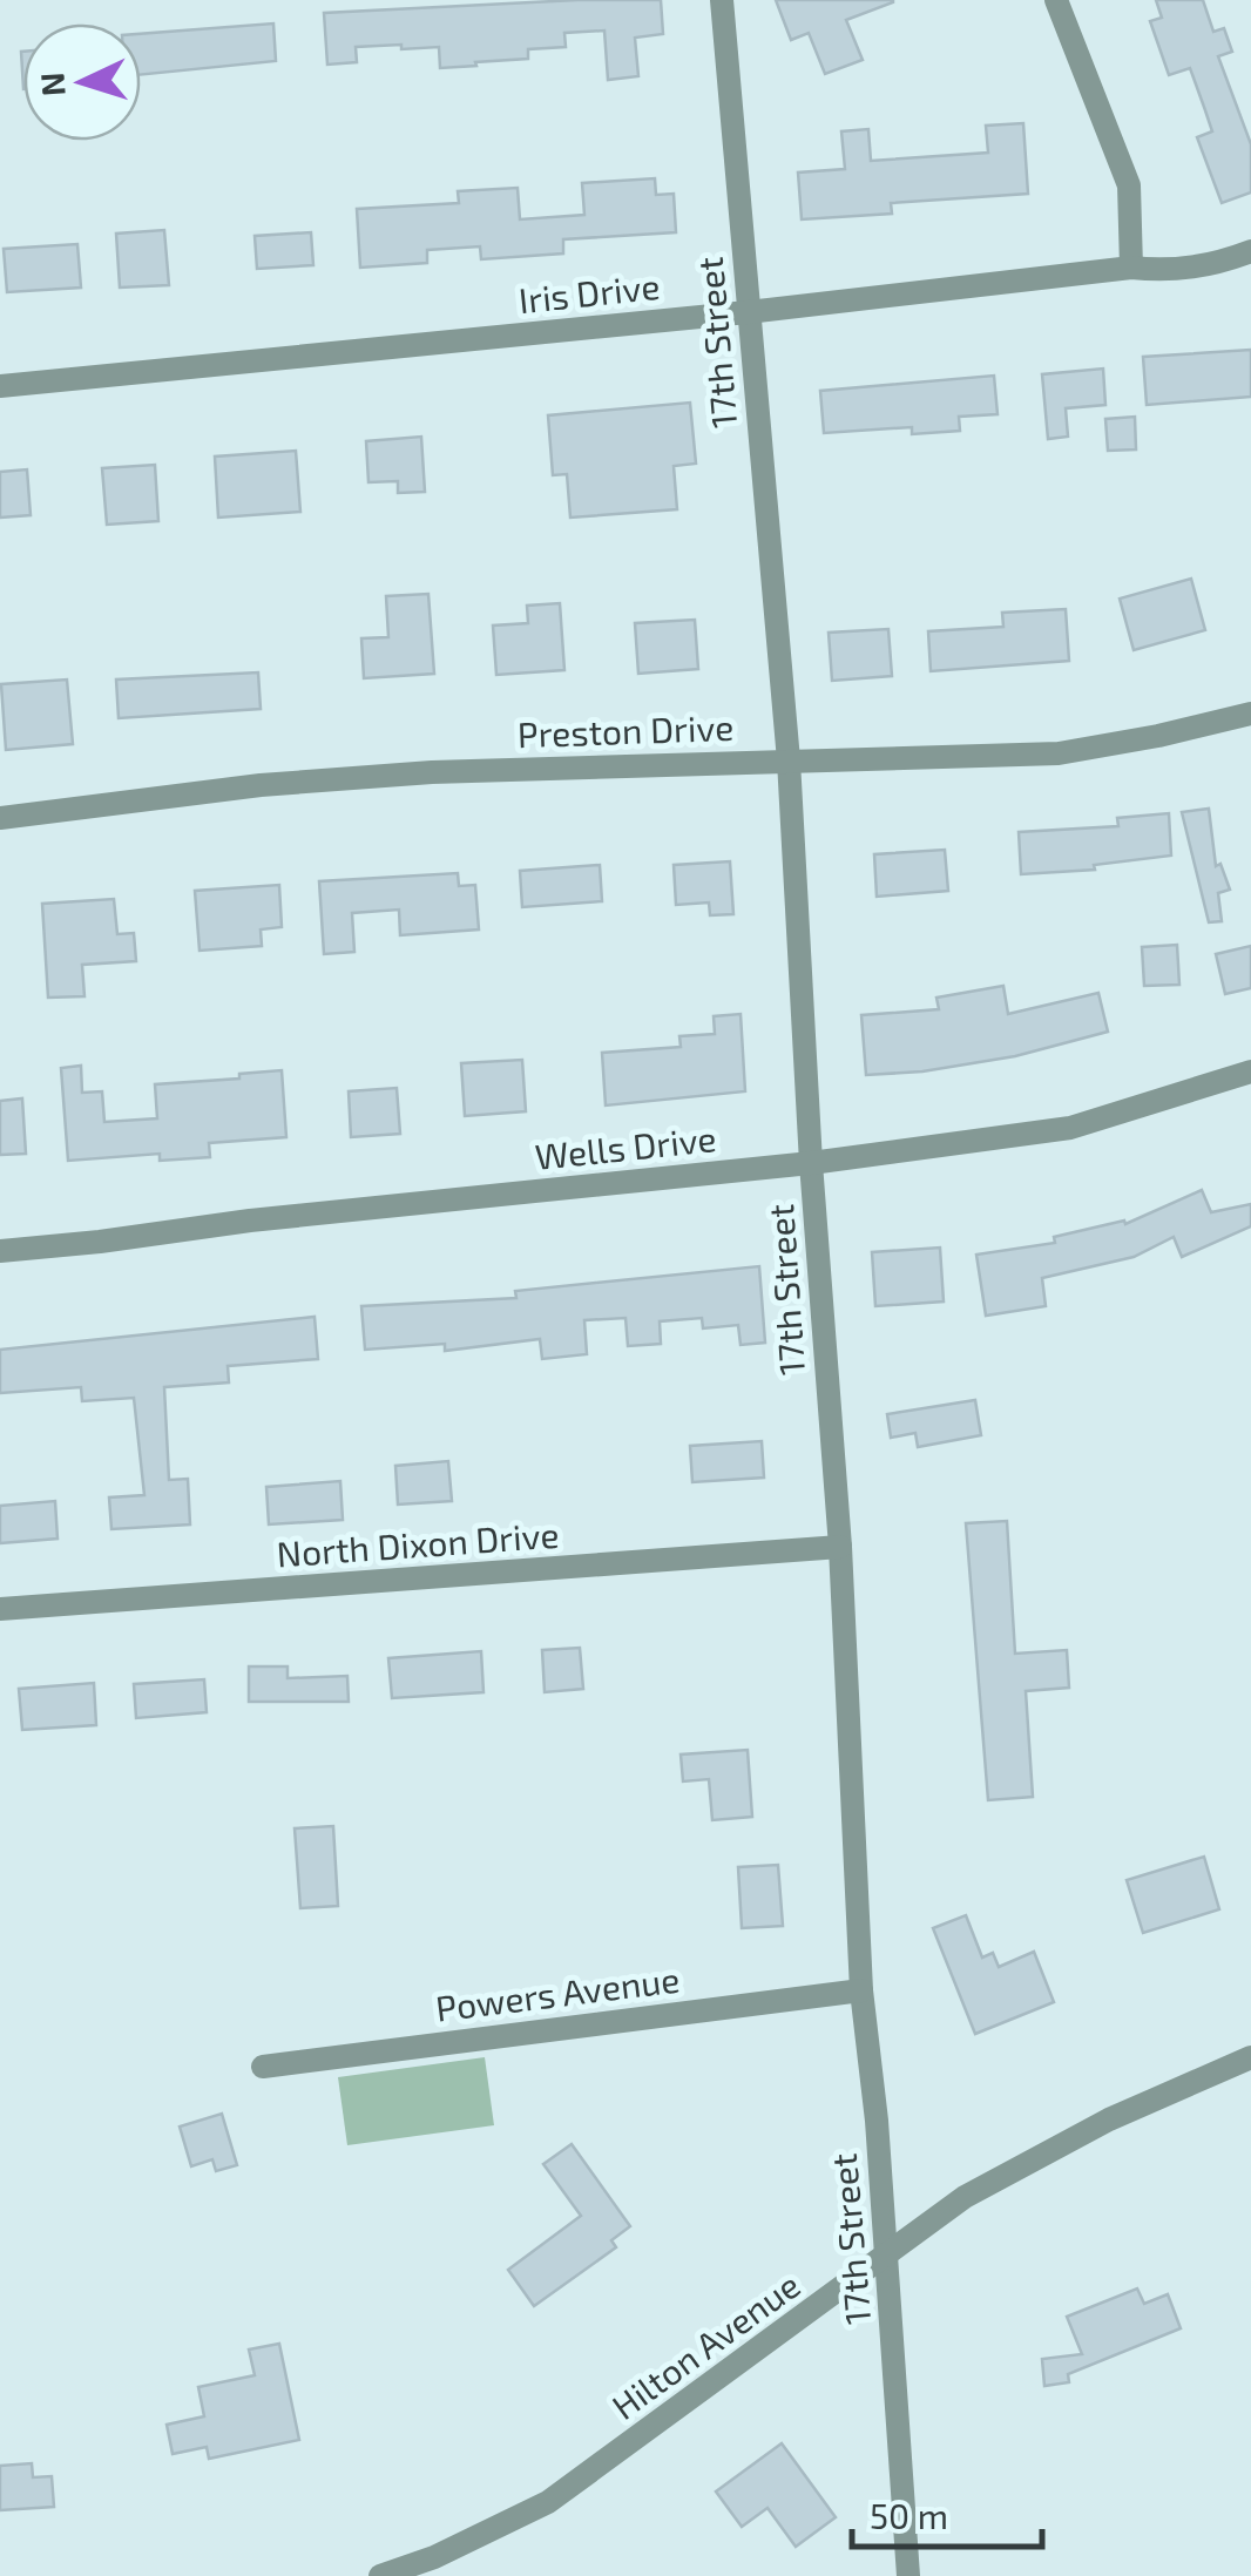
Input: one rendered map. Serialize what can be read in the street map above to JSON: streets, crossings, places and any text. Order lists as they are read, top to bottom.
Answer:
{
  "streets": {
    "street": [
      "Iris Drive",
      "17th Street",
      "Preston Drive",
      "Wells Drive",
      "North Dixon Drive",
      "Powers Avenue",
      "Hilton Avenue"
    ]
  },
  "crossings": [
    ["Iris Drive", "17th Street"],
    ["17th Street", "Preston Drive"],
    ["17th Street", "Wells Drive"],
    ["17th Street", "North Dixon Drive"],
    ["17th Street", "Powers Avenue"],
    ["17th Street", "Hilton Avenue"]
  ],
  "scale_bar": "50 m",
  "north": "left"
}
